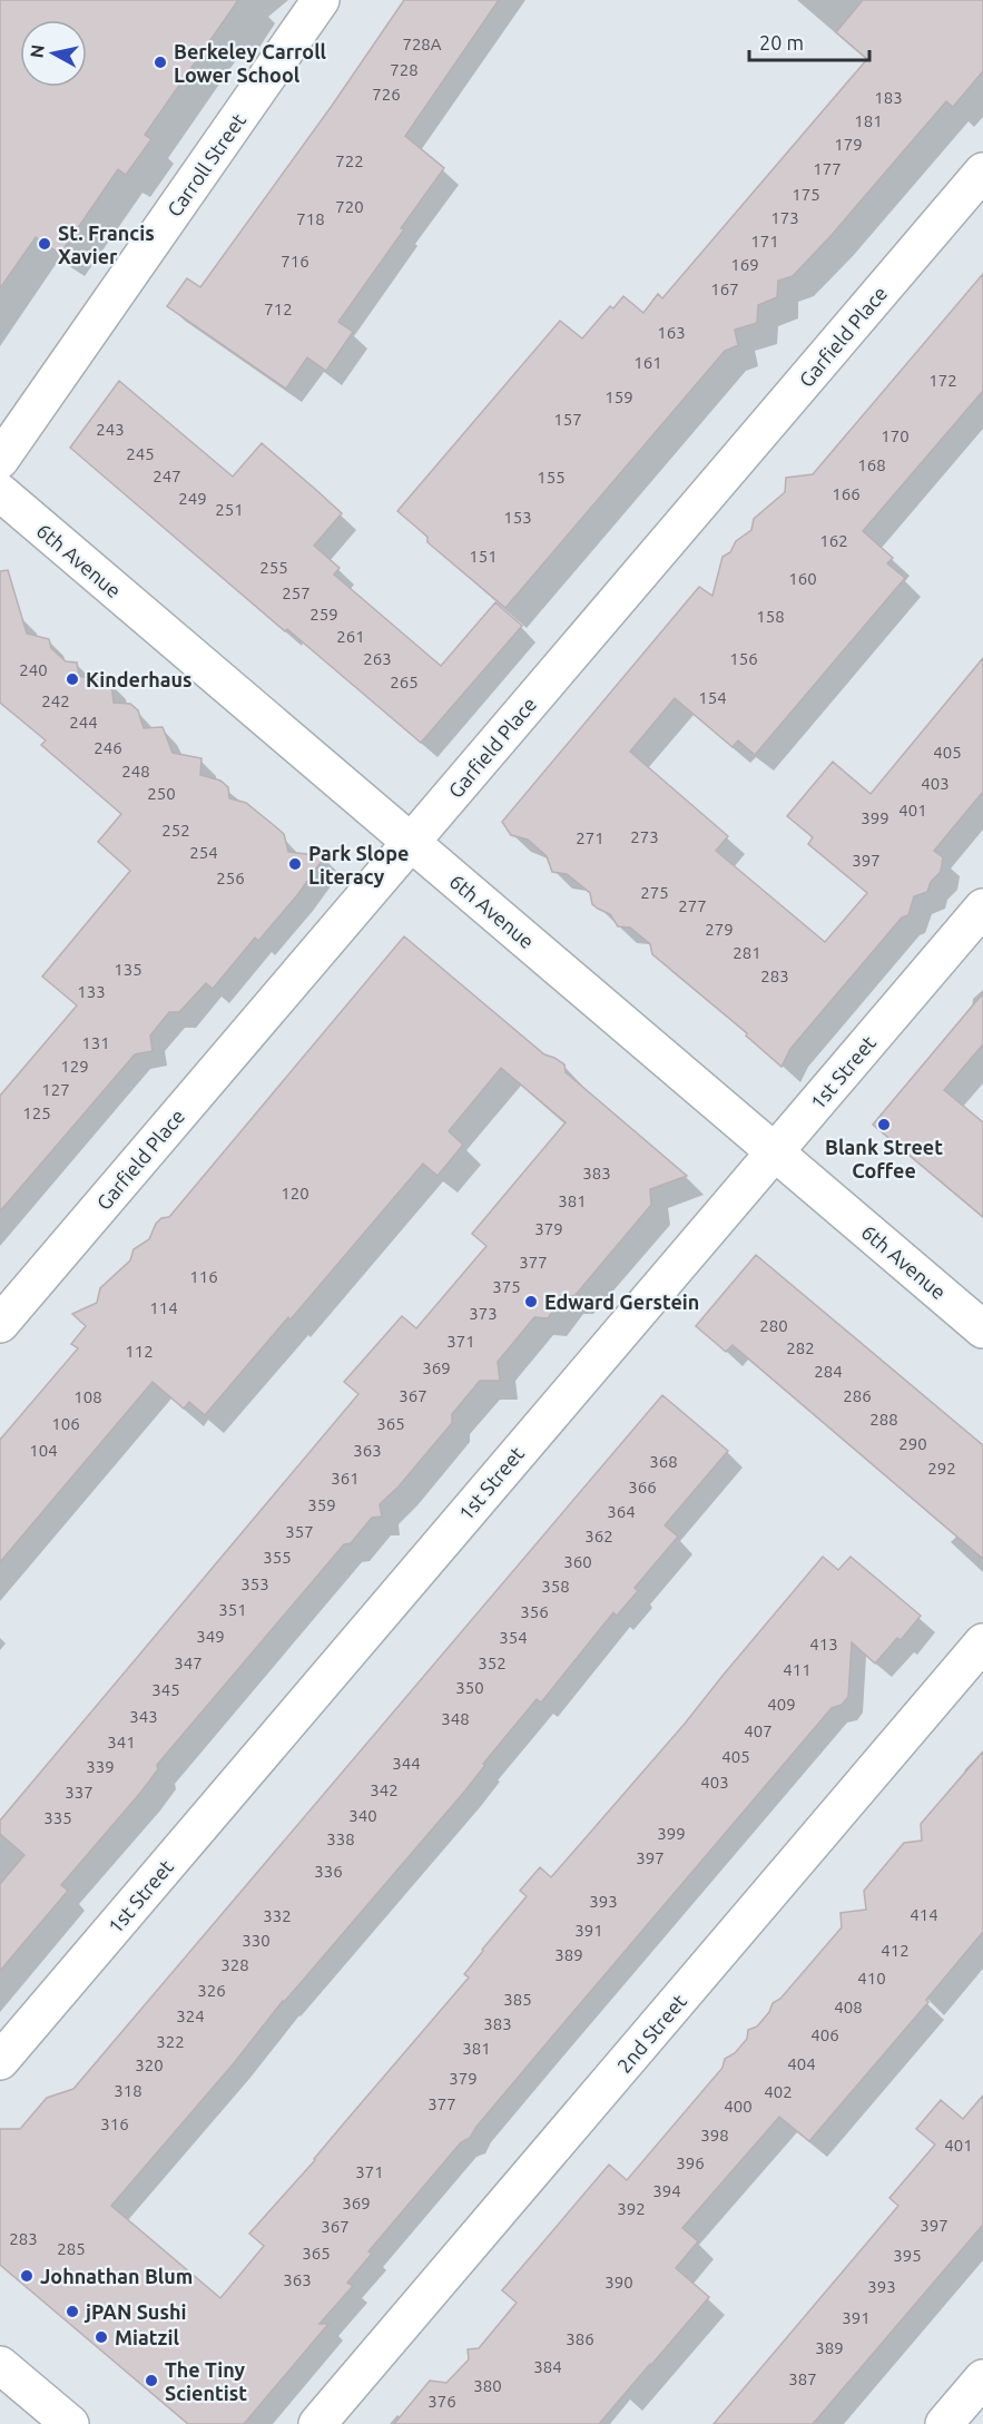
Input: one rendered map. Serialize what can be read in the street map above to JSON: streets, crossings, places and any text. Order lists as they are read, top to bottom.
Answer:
{
  "streets": {
    "street": [
      "Carroll Street",
      "Garfield Place",
      "6th Avenue",
      "1st Street",
      "2nd Street"
    ]
  },
  "crossings": [
    ["Garfield Place", "6th Avenue"],
    ["6th Avenue", "1st Street"]
  ],
  "places": [
    "Berkeley Carroll Lower School",
    "St. Francis Xavier",
    "Kinderhaus",
    "Park Slope Literacy",
    "Blank Street Coffee",
    "Edward Gerstein",
    "Johnathan Blum",
    "jPAN Sushi",
    "Miatzil",
    "The Tiny Scientist"
  ],
  "house_numbers": [
    "728A",
    "728",
    "726",
    "183",
    "181",
    "179",
    "722",
    "177",
    "175",
    "720",
    "173",
    "718",
    "171",
    "716",
    "169",
    "167",
    "712",
    "163",
    "161",
    "172",
    "159",
    "157",
    "243",
    "170",
    "245",
    "168",
    "247",
    "155",
    "166",
    "249",
    "251",
    "153",
    "162",
    "151",
    "255",
    "160",
    "257",
    "259",
    "158",
    "261",
    "263",
    "156",
    "240",
    "265",
    "154",
    "242",
    "244",
    "246",
    "405",
    "248",
    "403",
    "250",
    "401",
    "399",
    "252",
    "273",
    "271",
    "254",
    "397",
    "256",
    "275",
    "277",
    "279",
    "281",
    "135",
    "283",
    "133",
    "131",
    "129",
    "127",
    "125",
    "383",
    "120",
    "381",
    "379",
    "377",
    "116",
    "375",
    "114",
    "373",
    "280",
    "371",
    "282",
    "112",
    "369",
    "284",
    "367",
    "286",
    "108",
    "288",
    "106",
    "365",
    "290",
    "104",
    "363",
    "368",
    "292",
    "361",
    "366",
    "359",
    "364",
    "357",
    "362",
    "355",
    "360",
    "353",
    "358",
    "351",
    "356",
    "349",
    "354",
    "413",
    "347",
    "352",
    "411",
    "350",
    "345",
    "409",
    "343",
    "348",
    "407",
    "341",
    "405",
    "344",
    "339",
    "403",
    "342",
    "337",
    "340",
    "335",
    "399",
    "338",
    "397",
    "336",
    "393",
    "414",
    "332",
    "391",
    "330",
    "412",
    "389",
    "328",
    "410",
    "326",
    "385",
    "408",
    "324",
    "383",
    "406",
    "322",
    "381",
    "404",
    "320",
    "379",
    "318",
    "402",
    "377",
    "400",
    "316",
    "398",
    "401",
    "396",
    "371",
    "394",
    "369",
    "392",
    "397",
    "367",
    "283",
    "285",
    "365",
    "395",
    "363",
    "390",
    "393",
    "391",
    "386",
    "389",
    "384",
    "387",
    "380",
    "376"
  ],
  "scale_bar": "20 m",
  "north": "left"
}
